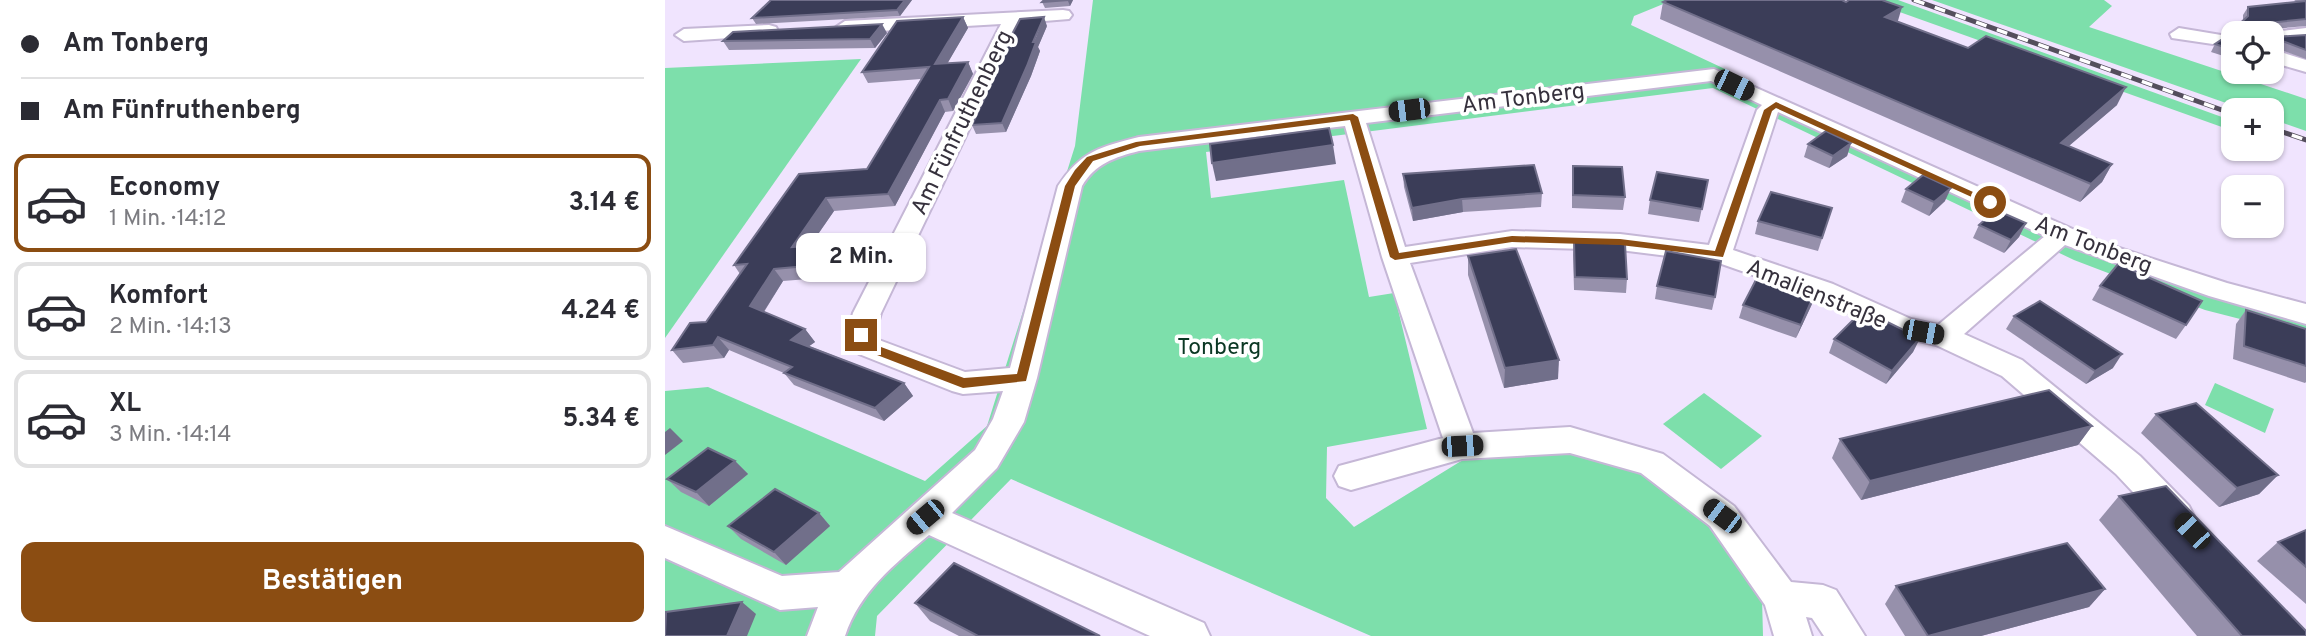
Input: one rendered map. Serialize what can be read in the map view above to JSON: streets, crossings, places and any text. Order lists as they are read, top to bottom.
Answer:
{
  "streets": {
    "street": ["Am Tonberg", "Am Fünfruthenberg", "Amalienstraße"]
  },
  "crossings": [
    ["Am Tonberg", "Am Fünfruthenberg"]
  ],
  "parks": ["Tonberg"],
  "page": {
    "banner": ["Am Tonberg", "Am Fünfruthenberg"],
    "map_buttons": ["+", "−"],
    "list": [
      {
        "name": "Economy",
        "note": "1 Min. · 14:12",
        "value": "3.14 €"
      },
      {
        "name": "Komfort",
        "note": "2 Min. · 14:13",
        "value": "4.24 €"
      },
      {
        "name": "XL",
        "note": "3 Min. · 14:14",
        "value": "5.34 €"
      }
    ],
    "bubble": "2 Min.",
    "buttons": "Bestätigen"
  }
}
